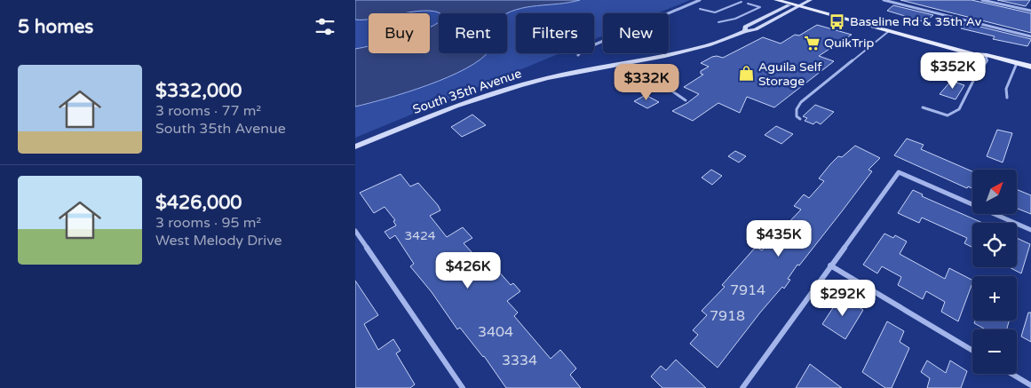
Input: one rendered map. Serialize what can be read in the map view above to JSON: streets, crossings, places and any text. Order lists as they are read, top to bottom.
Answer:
{
  "streets": {
    "main road": ["South 35th Avenue"]
  },
  "places": {
    "bus stop": ["Baseline Rd & 35th Av"],
    "supermarket": ["QuikTrip"],
    "shop": ["Aguila Self Storage"]
  },
  "house_numbers": [
    "3424",
    "7914",
    "7918",
    "3404",
    "3334"
  ],
  "north": "top right",
  "page": {
    "heading": "5 homes",
    "chip": [
      "Buy",
      "Rent",
      "Filters",
      "New"
    ],
    "price": [
      "$352K",
      "$332K",
      "$435K",
      "$426K",
      "$292K"
    ],
    "list": [
      {
        "name": "$332,000",
        "note": "3 rooms · 77 m² · South 35th Avenue"
      },
      {
        "name": "$426,000",
        "note": "3 rooms · 95 m² · West Melody Drive"
      }
    ],
    "map_buttons": ["+", "−"]
  }
}
